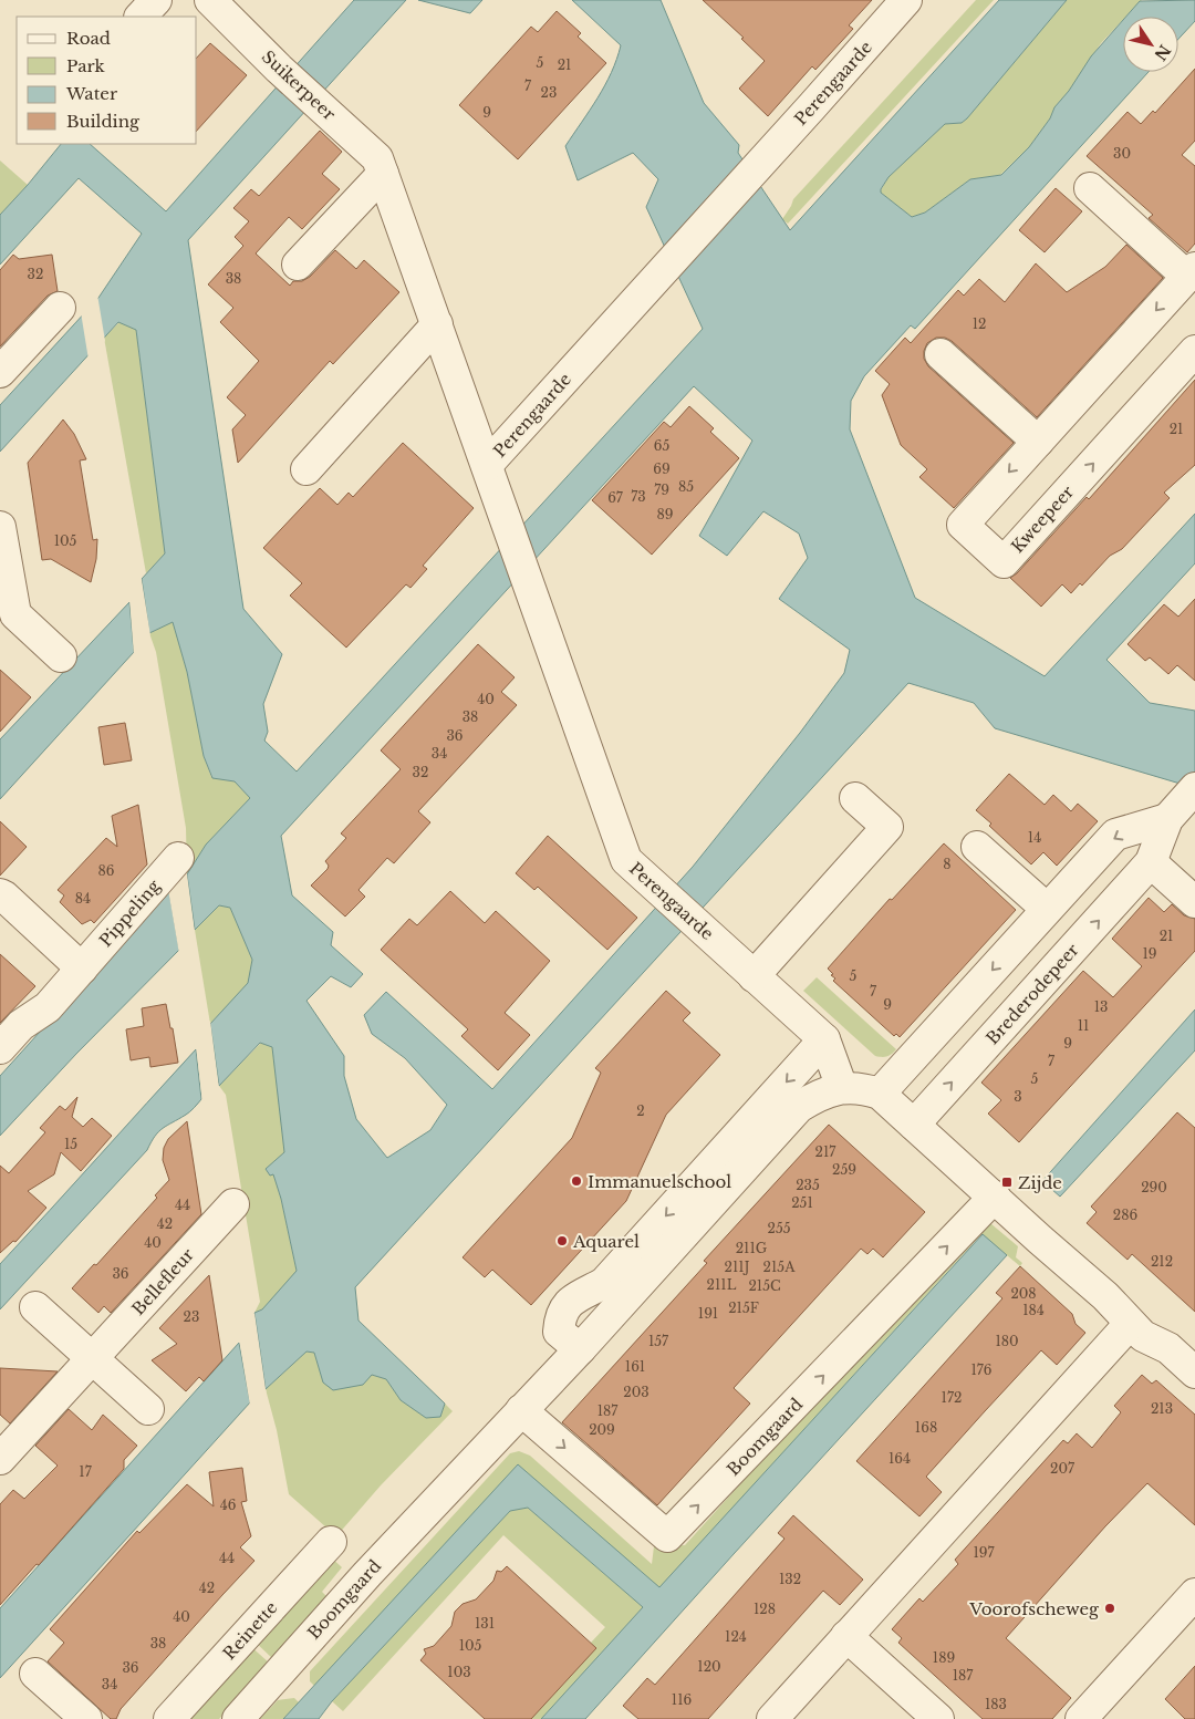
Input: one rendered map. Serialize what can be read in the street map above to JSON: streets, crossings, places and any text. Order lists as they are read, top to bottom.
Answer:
{
  "streets": {
    "street": [
      "Perengaarde",
      "Suikerpeer",
      "Kweepeer",
      "Pippeling",
      "Brederodepeer",
      "Bellefleur",
      "Boomgaard",
      "Reinette"
    ]
  },
  "crossings": [
    ["Perengaarde", "Suikerpeer"],
    ["Perengaarde", "Boomgaard"],
    ["Brederodepeer", "Boomgaard"]
  ],
  "places": {
    "other": ["Immanuelschool", "Aquarel", "Voorofscheweg"],
    "transit": ["Zijde"]
  },
  "house_numbers": [
    "5",
    "21",
    "7",
    "23",
    "9",
    "30",
    "32",
    "38",
    "12",
    "21",
    "65",
    "69",
    "85",
    "79",
    "73",
    "67",
    "89",
    "105",
    "40",
    "38",
    "36",
    "34",
    "32",
    "14",
    "8",
    "86",
    "84",
    "21",
    "19",
    "5",
    "7",
    "9",
    "13",
    "11",
    "9",
    "7",
    "5",
    "3",
    "2",
    "15",
    "217",
    "259",
    "235",
    "290",
    "251",
    "44",
    "286",
    "42",
    "255",
    "40",
    "211G",
    "212",
    "211J",
    "215A",
    "36",
    "211L",
    "215C",
    "208",
    "215F",
    "184",
    "191",
    "23",
    "157",
    "180",
    "161",
    "176",
    "203",
    "172",
    "213",
    "187",
    "168",
    "209",
    "164",
    "207",
    "17",
    "46",
    "197",
    "44",
    "132",
    "42",
    "128",
    "40",
    "131",
    "124",
    "38",
    "105",
    "189",
    "120",
    "36",
    "103",
    "187",
    "34",
    "116",
    "183"
  ],
  "legend": [
    "Road",
    "Park",
    "Water",
    "Building"
  ],
  "north": "bottom right"
}
